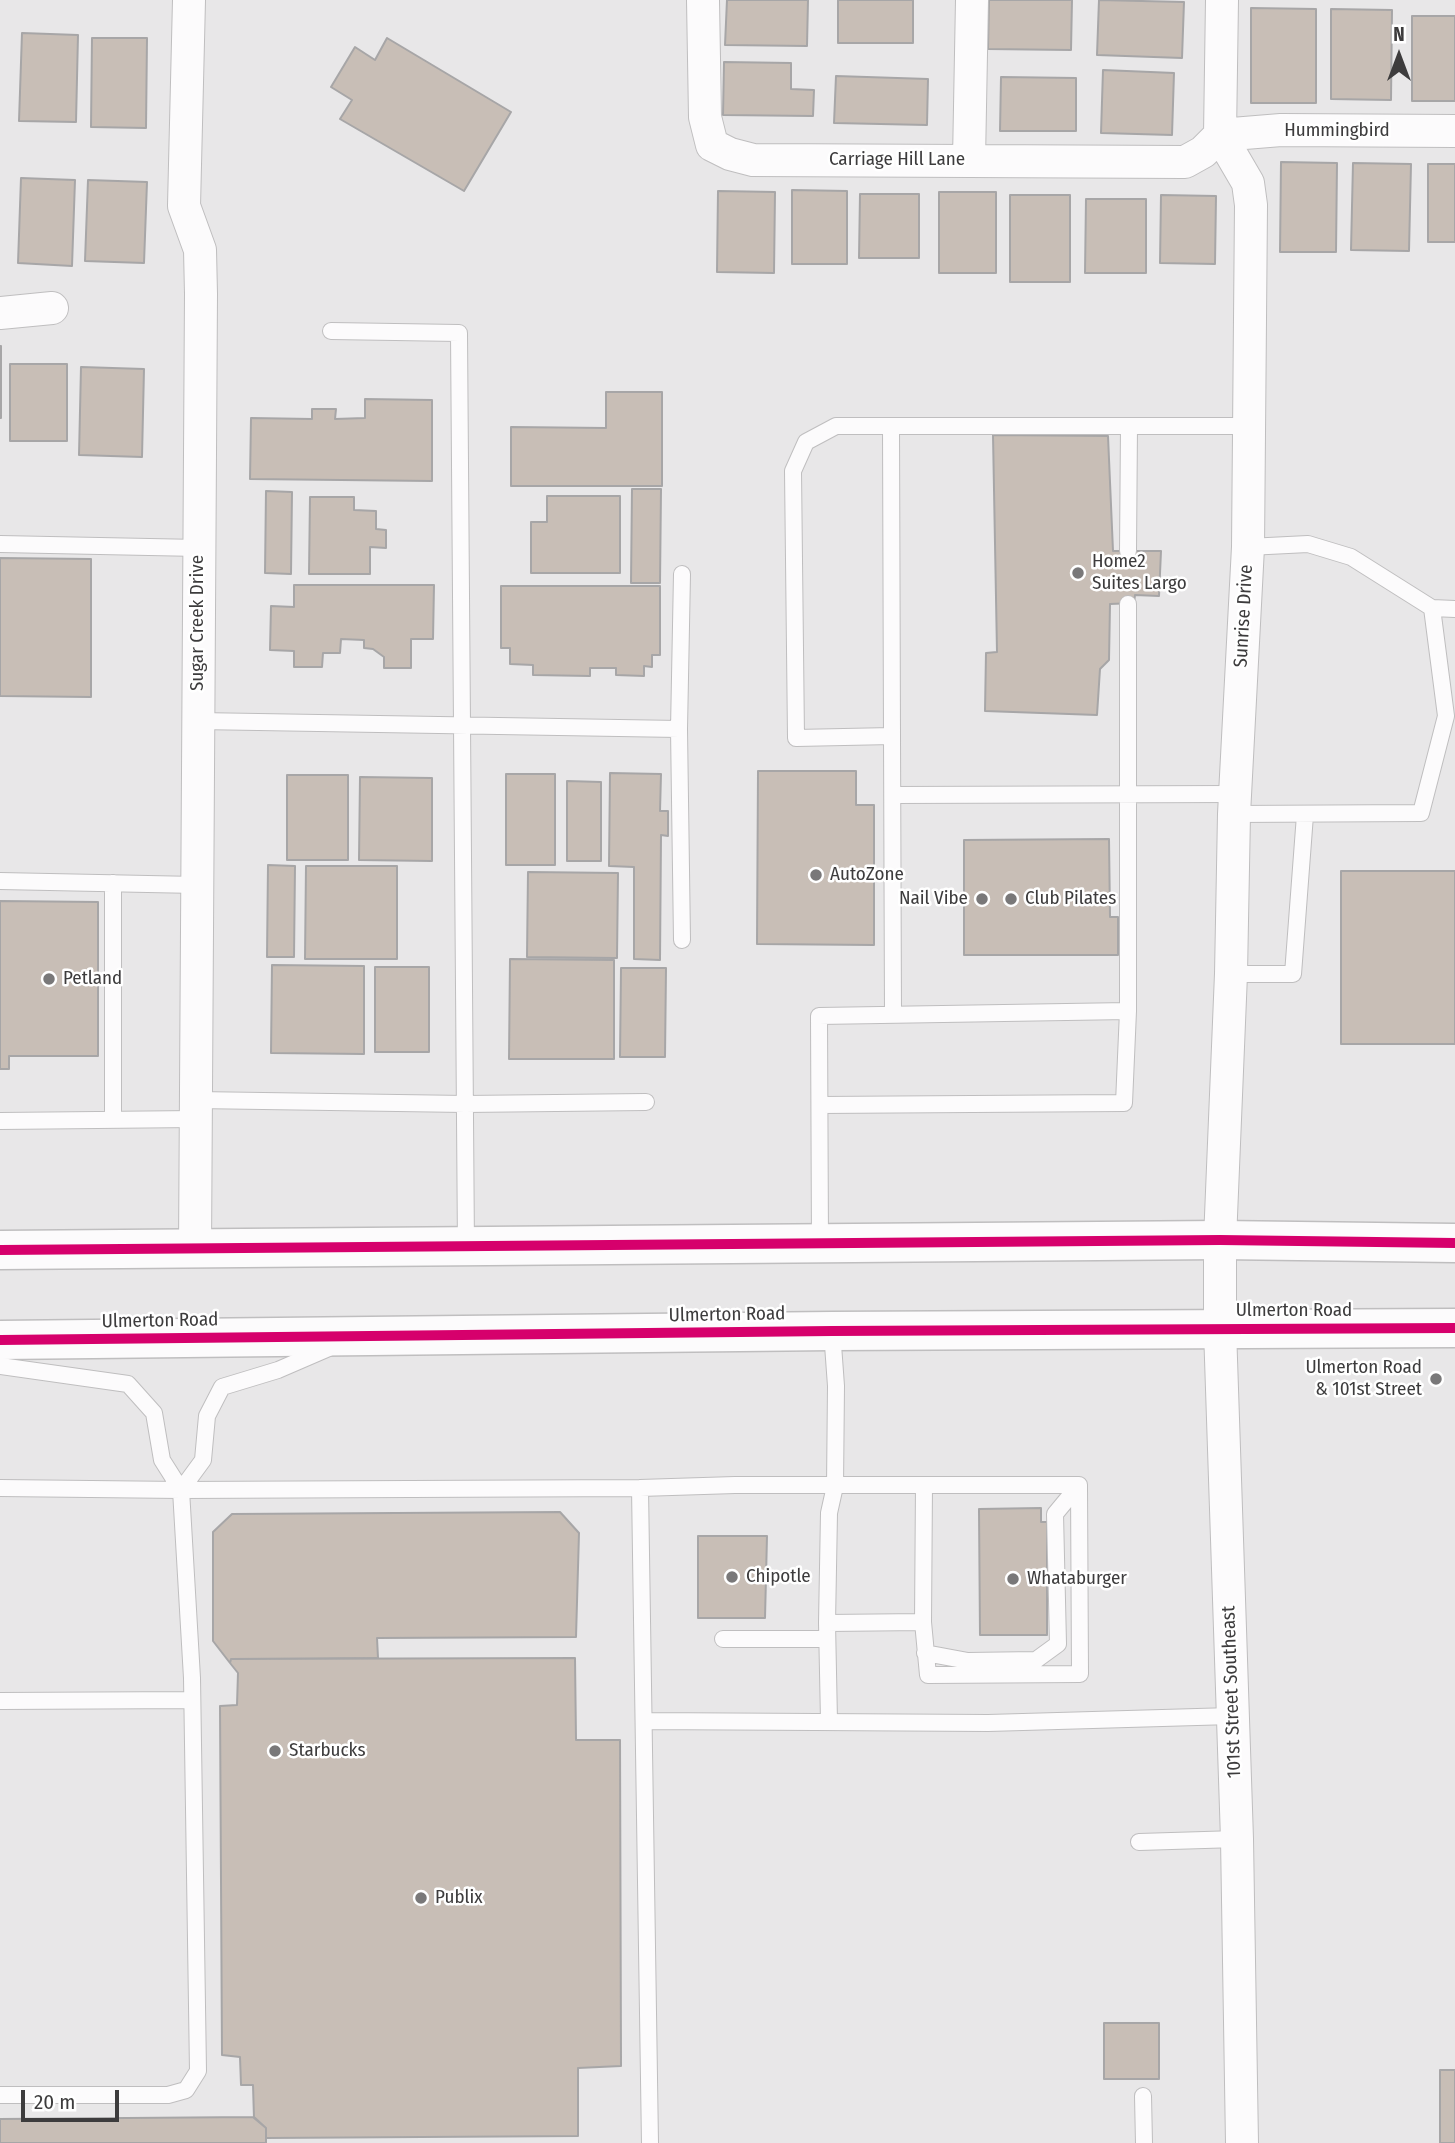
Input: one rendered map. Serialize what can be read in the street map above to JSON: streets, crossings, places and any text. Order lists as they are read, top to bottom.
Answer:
{
  "streets": {
    "main road": ["Ulmerton Road"],
    "street": [
      "Hummingbird",
      "Carriage Hill Lane",
      "Sunrise Drive",
      "Sugar Creek Drive",
      "101st Street Southeast"
    ]
  },
  "crossings": [
    ["Hummingbird", "Carriage Hill Lane"],
    ["Hummingbird", "Sunrise Drive"],
    ["Carriage Hill Lane", "Sunrise Drive"],
    ["Sunrise Drive", "101st Street Southeast"],
    ["Ulmerton Road", "101st Street Southeast"]
  ],
  "places": [
    "Home2 Suites Largo",
    "AutoZone",
    "Nail Vibe",
    "Club Pilates",
    "Petland",
    "Ulmerton Road & 101st Street",
    "Chipotle",
    "Whataburger",
    "Starbucks",
    "Publix"
  ],
  "scale_bar": "20 m",
  "north": "top"
}
